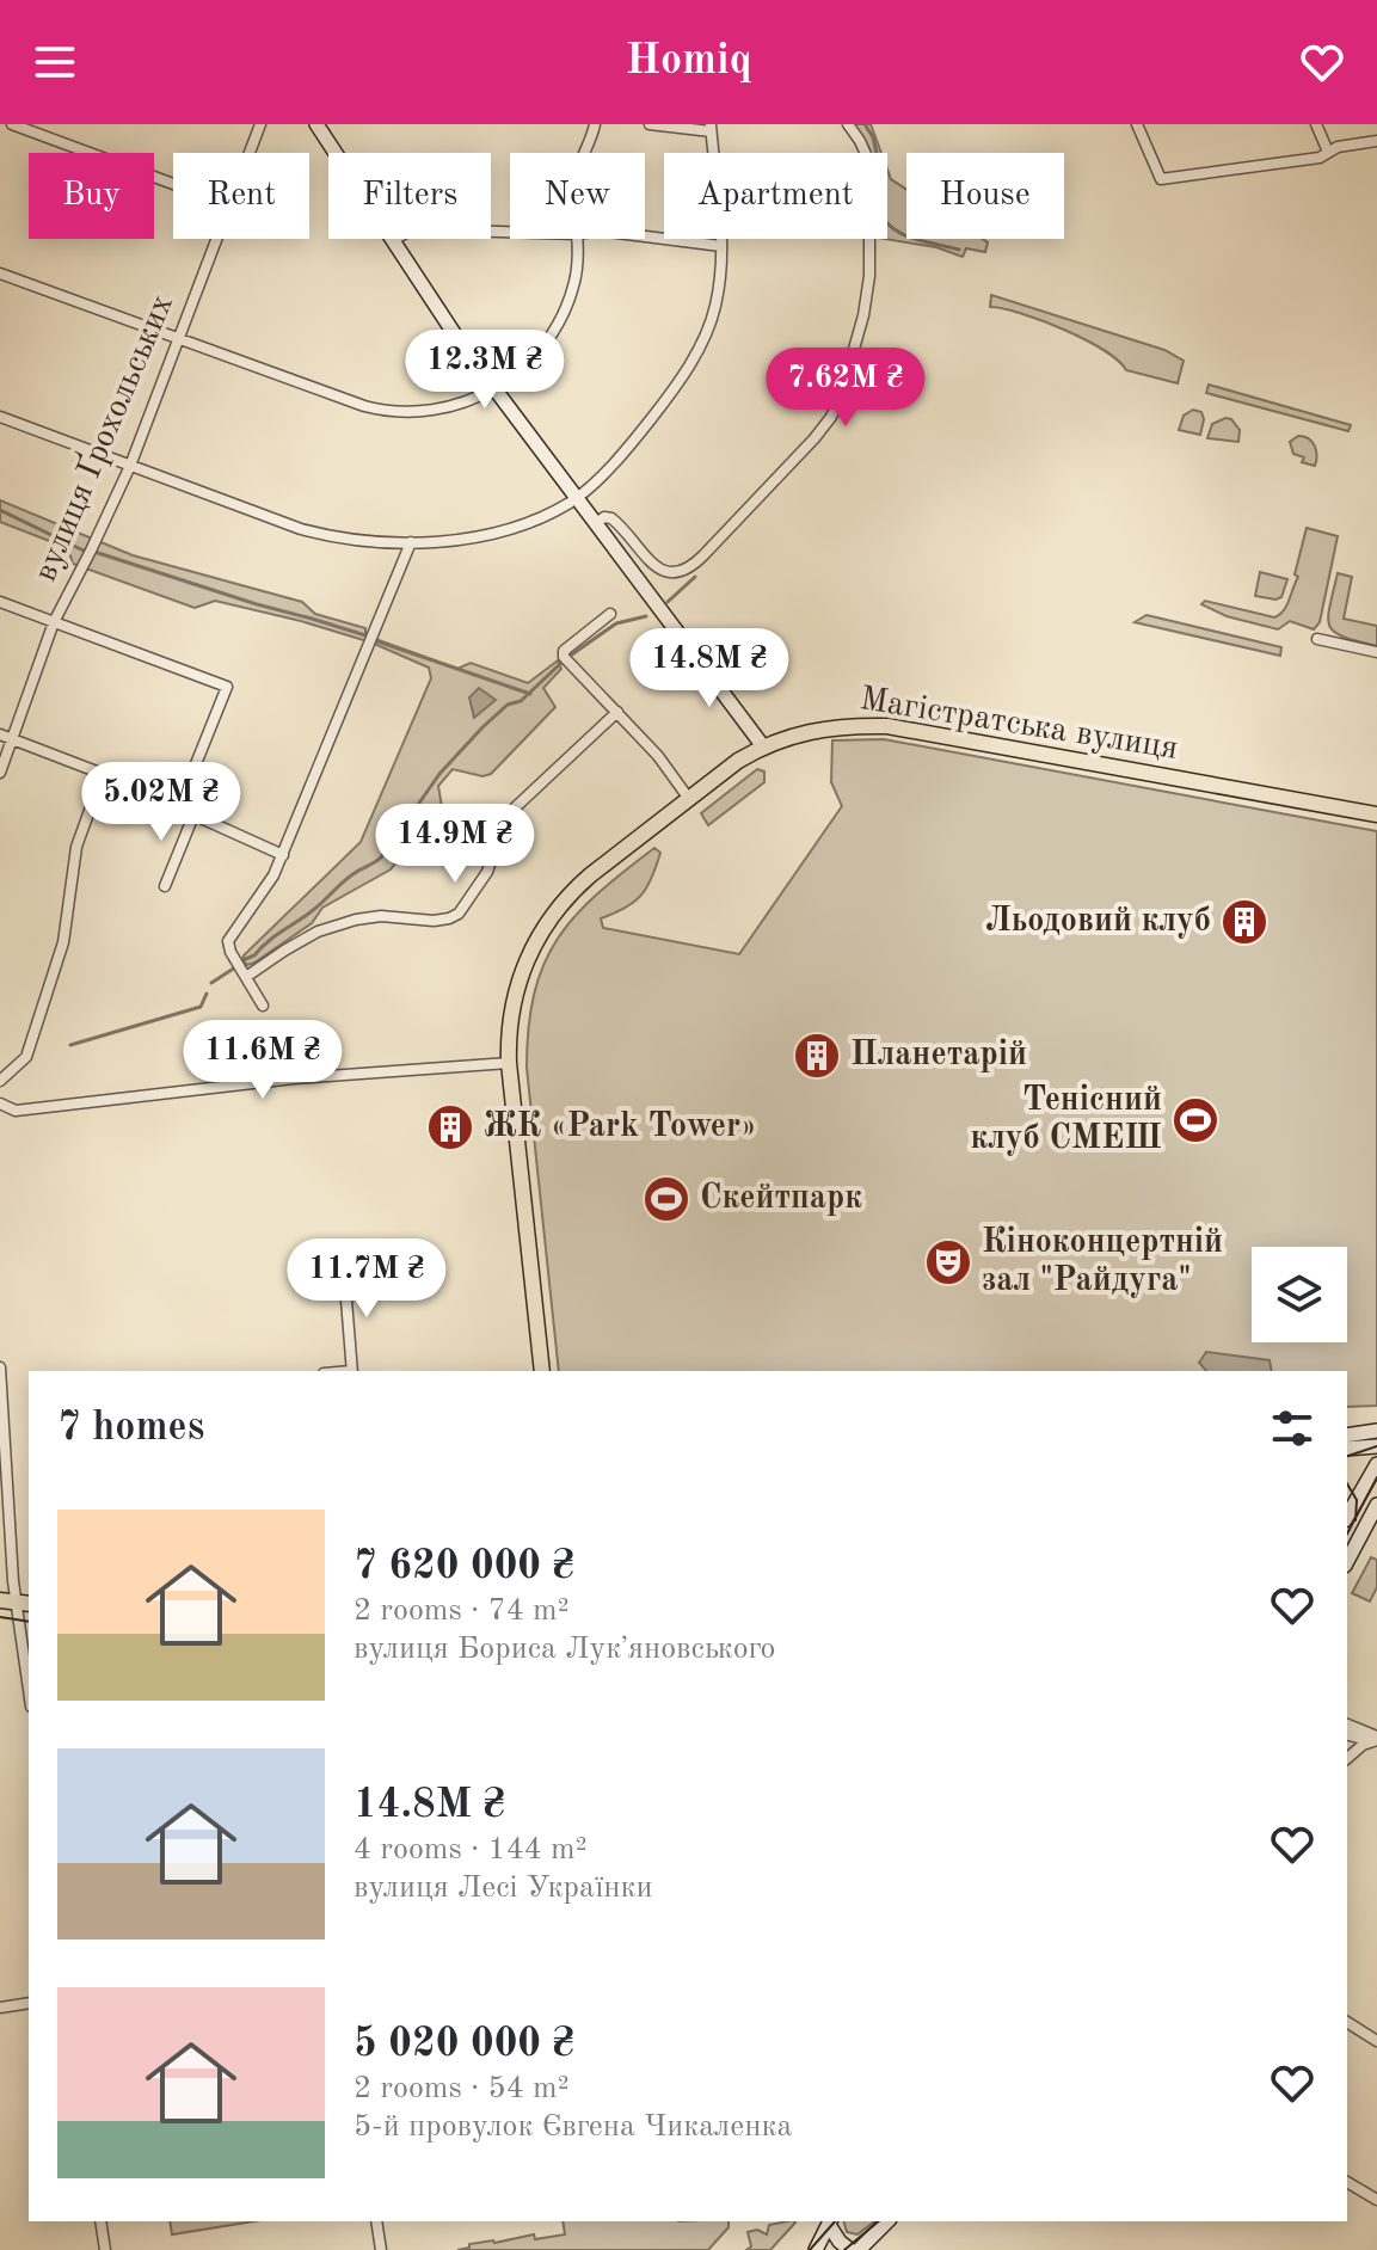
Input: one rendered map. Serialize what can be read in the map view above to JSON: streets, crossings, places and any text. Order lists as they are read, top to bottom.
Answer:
{
  "streets": {
    "main road": ["Магістратська вулиця"],
    "street": ["вулиця Ґрохольських"]
  },
  "places": {
    "building": ["Льодовий клуб", "Планетарій", "ЖК «Park Tower»"],
    "sports": ["Тенісний клуб СМЕШ", "Скейтпарк"],
    "theatre": ["Кіноконцертній зал \"Райдуга\""]
  },
  "page": {
    "header": "Homiq",
    "chip": [
      "Buy",
      "Rent",
      "Filters",
      "New",
      "Apartment",
      "House"
    ],
    "price": [
      "12.3M ₴",
      "7.62M ₴",
      "14.8M ₴",
      "5.02M ₴",
      "14.9M ₴",
      "11.6M ₴",
      "11.7M ₴"
    ],
    "heading": "7 homes",
    "list": [
      {
        "name": "7 620 000 ₴",
        "note": "2 rooms · 74 m² · вулиця Бориса Лукʼяновського"
      },
      {
        "name": "14.8M ₴",
        "note": "4 rooms · 144 m² · вулиця Лесі Українки"
      },
      {
        "name": "5 020 000 ₴",
        "note": "2 rooms · 54 m² · 5-й провулок Євгена Чикаленка"
      }
    ]
  }
}
